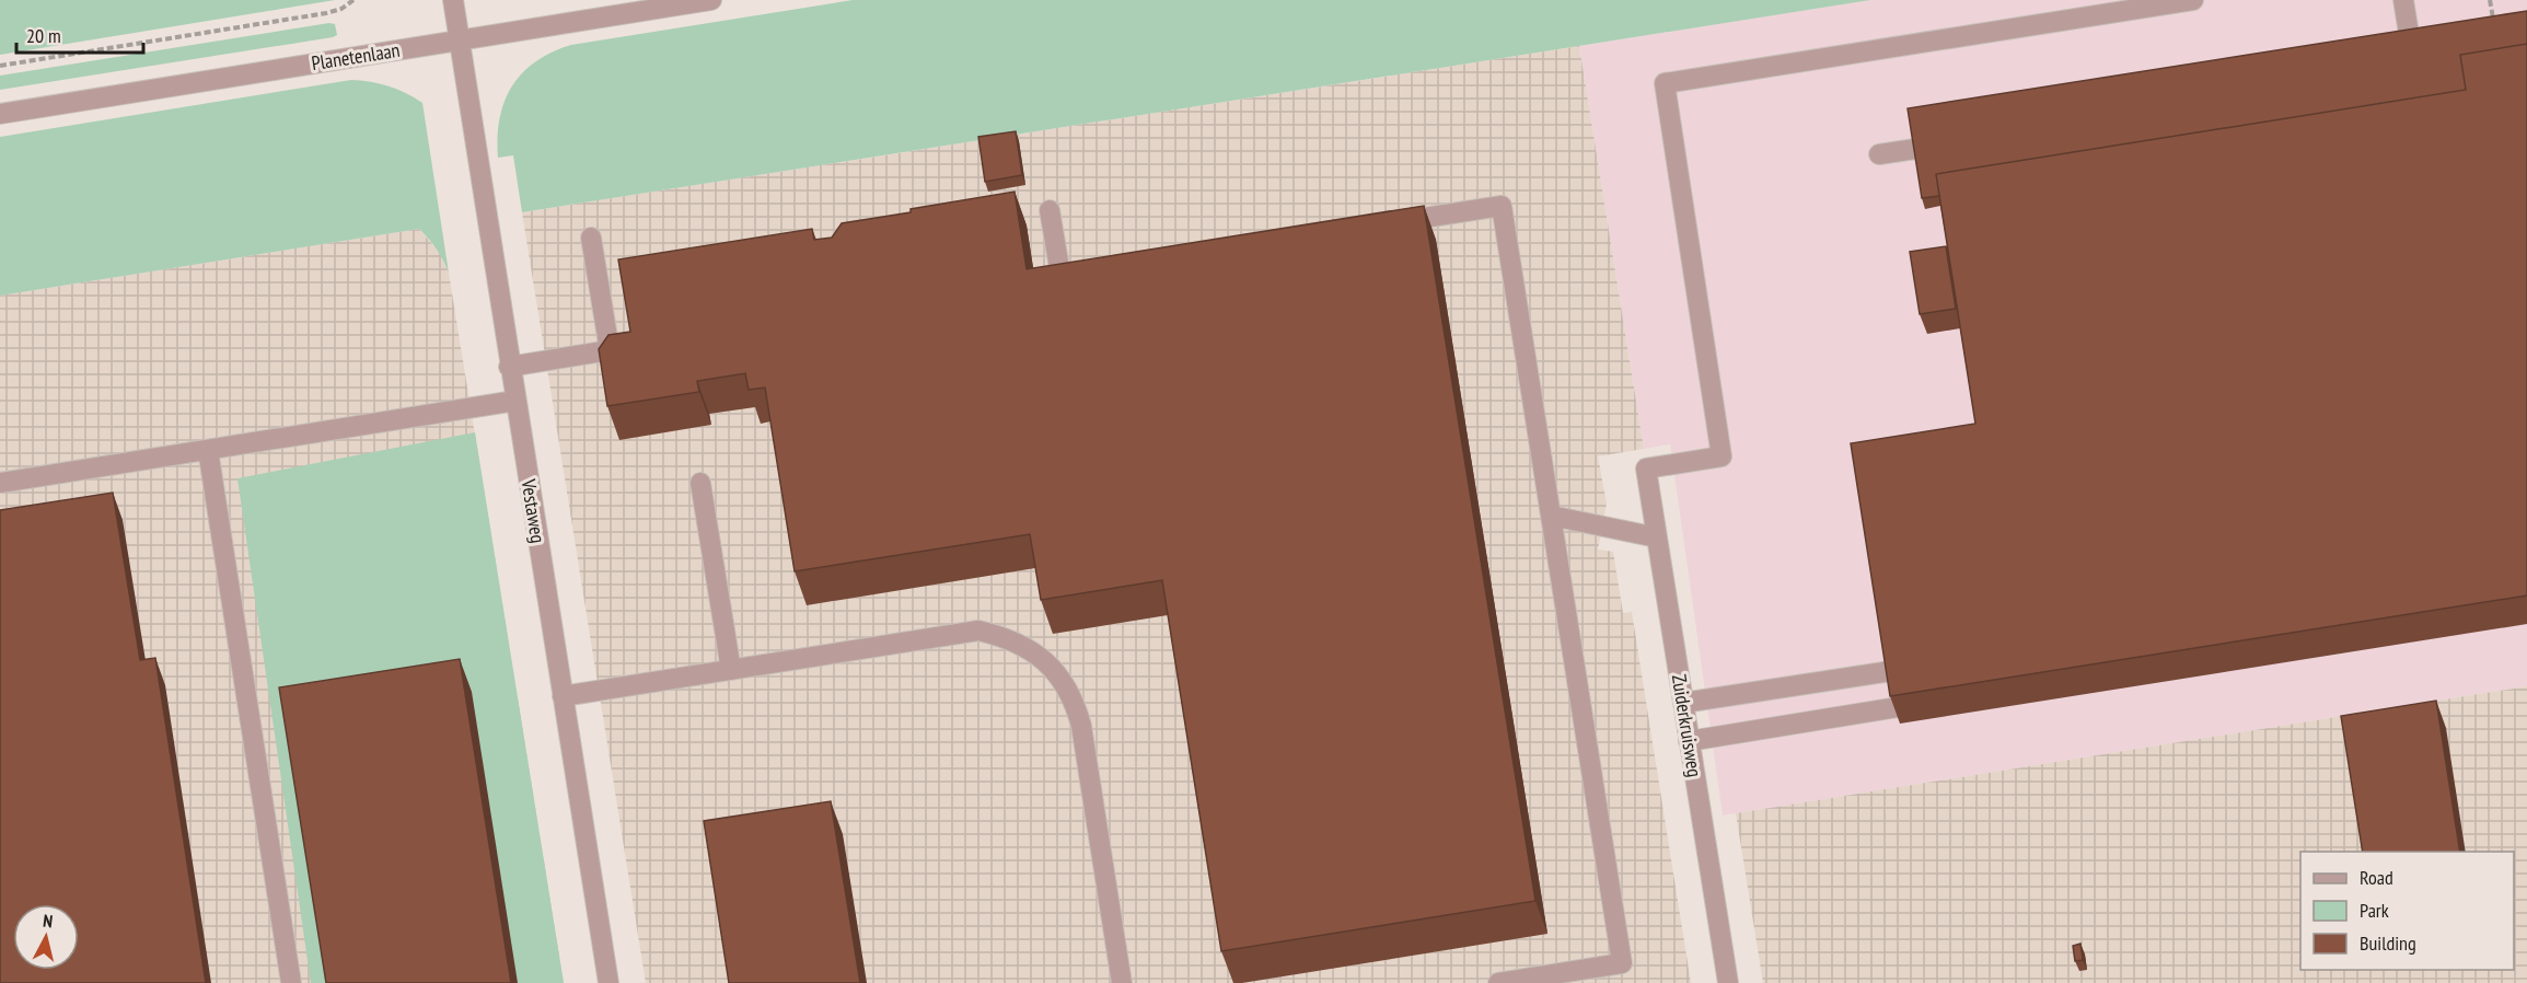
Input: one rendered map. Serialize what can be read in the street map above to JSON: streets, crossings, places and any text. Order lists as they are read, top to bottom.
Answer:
{
  "streets": {
    "street": ["Planetenlaan", "Vestaweg", "Zuiderkruisweg"]
  },
  "crossings": [
    ["Planetenlaan", "Vestaweg"]
  ],
  "legend": ["Road", "Park", "Building"],
  "scale_bar": "20 m",
  "north": "top"
}
